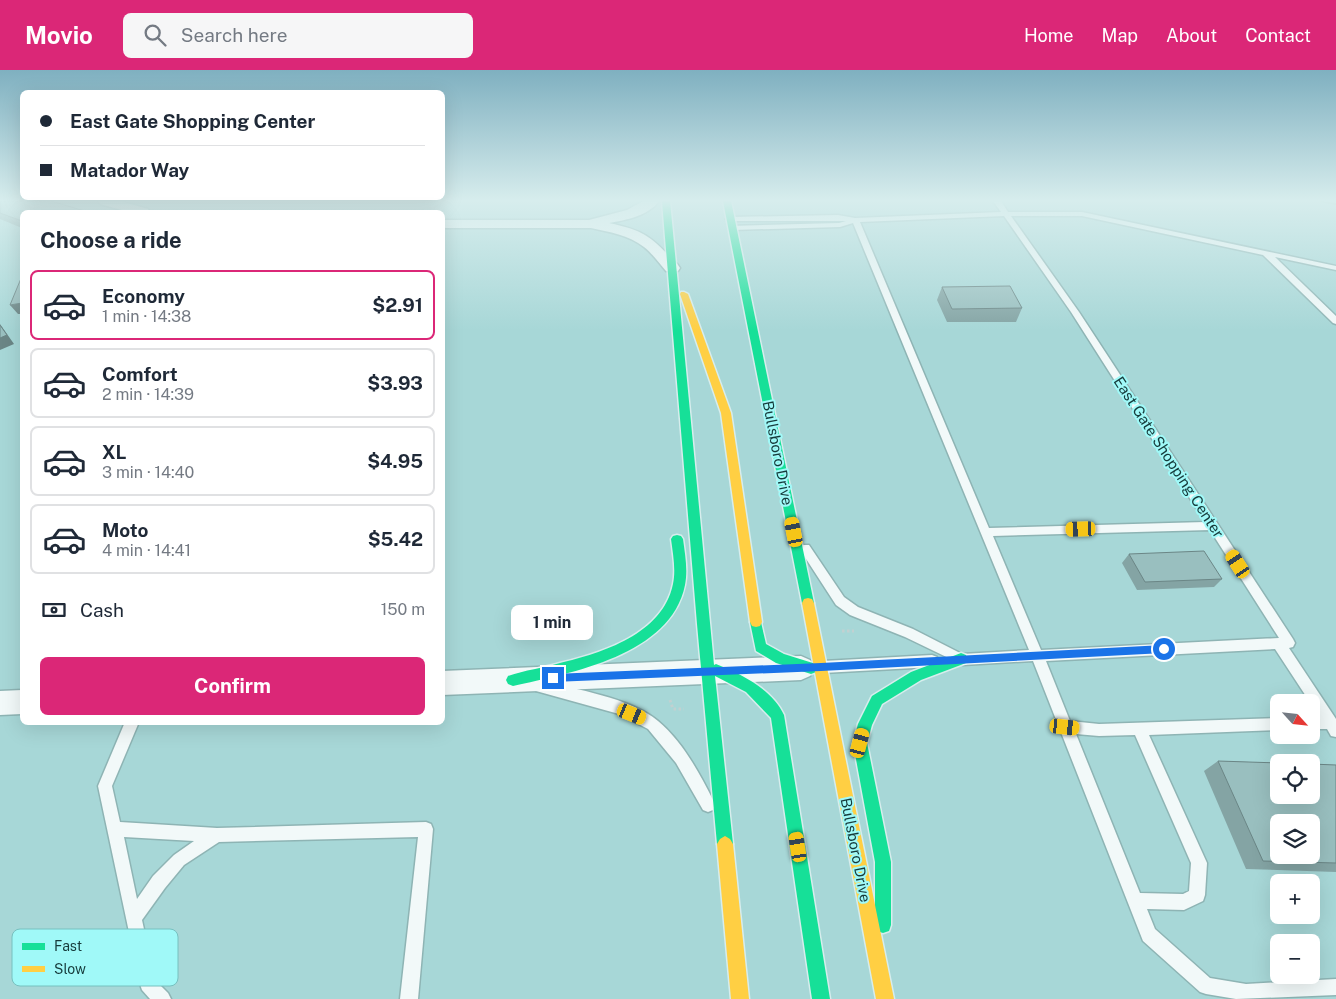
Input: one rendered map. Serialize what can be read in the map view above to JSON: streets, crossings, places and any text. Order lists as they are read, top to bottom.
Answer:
{
  "streets": {
    "main road": ["Bullsboro Drive"],
    "lane": ["East Gate Shopping Center"]
  },
  "legend": ["Fast", "Slow"],
  "north": "bottom right",
  "page": {
    "header": "Movio",
    "search": "Search here",
    "nav": [
      "Home",
      "Map",
      "About",
      "Contact"
    ],
    "banner": ["East Gate Shopping Center", "Matador Way"],
    "heading": "Choose a ride",
    "list": [
      {
        "name": "Economy",
        "note": "1 min · 14:38",
        "value": "$2.91"
      },
      {
        "name": "Comfort",
        "note": "2 min · 14:39",
        "value": "$3.93"
      },
      {
        "name": "XL",
        "note": "3 min · 14:40",
        "value": "$4.95"
      },
      {
        "name": "Moto",
        "note": "4 min · 14:41",
        "value": "$5.42"
      }
    ],
    "pay": ["Cash", "150 m"],
    "bubble": "1 min",
    "buttons": "Confirm",
    "map_buttons": ["+", "−"]
  }
}
